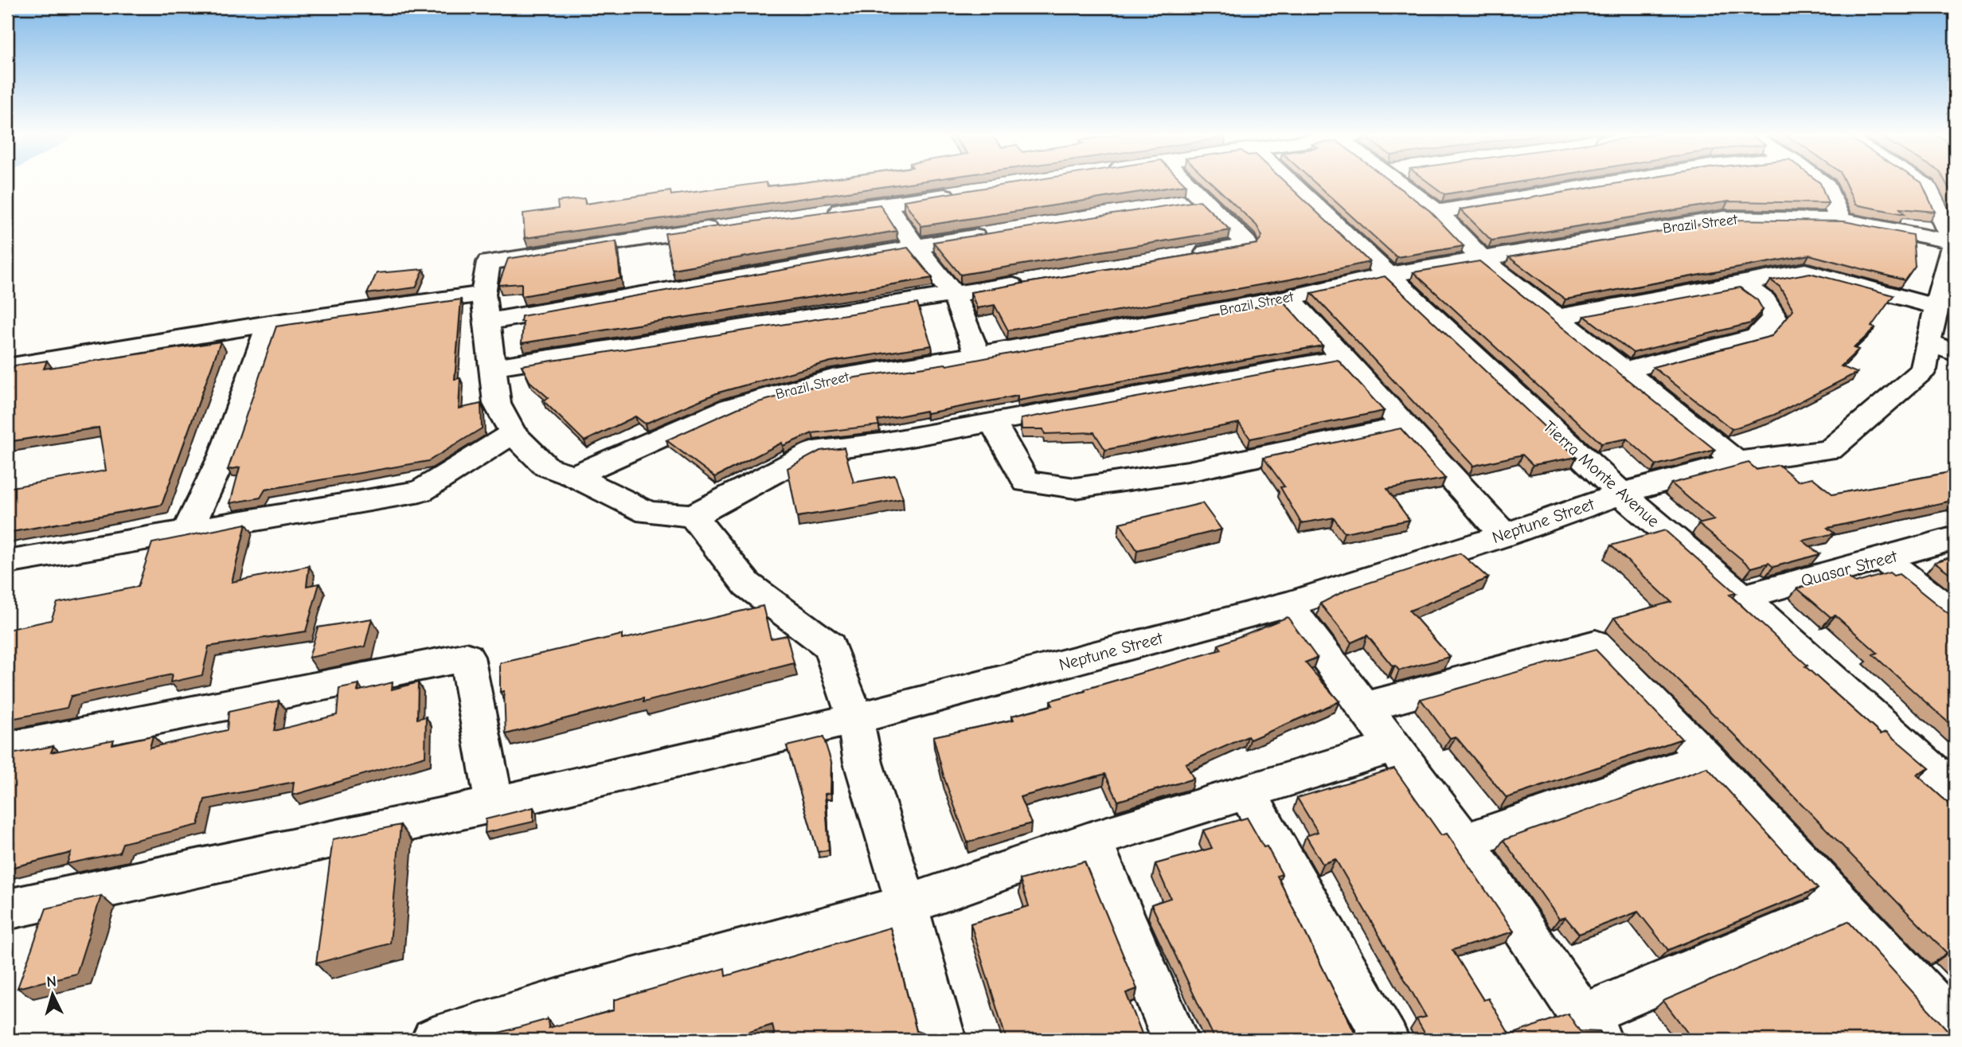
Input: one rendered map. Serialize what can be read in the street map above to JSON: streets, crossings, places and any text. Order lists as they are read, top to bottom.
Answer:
{
  "streets": {
    "street": [
      "Brazil Street",
      "Tierra Monte Avenue",
      "Neptune Street",
      "Quasar Street"
    ]
  },
  "crossings": [
    ["Brazil Street", "Tierra Monte Avenue"],
    ["Brazil Street", "Neptune Street"],
    ["Tierra Monte Avenue", "Neptune Street"],
    ["Tierra Monte Avenue", "Quasar Street"]
  ],
  "north": "top"
}
